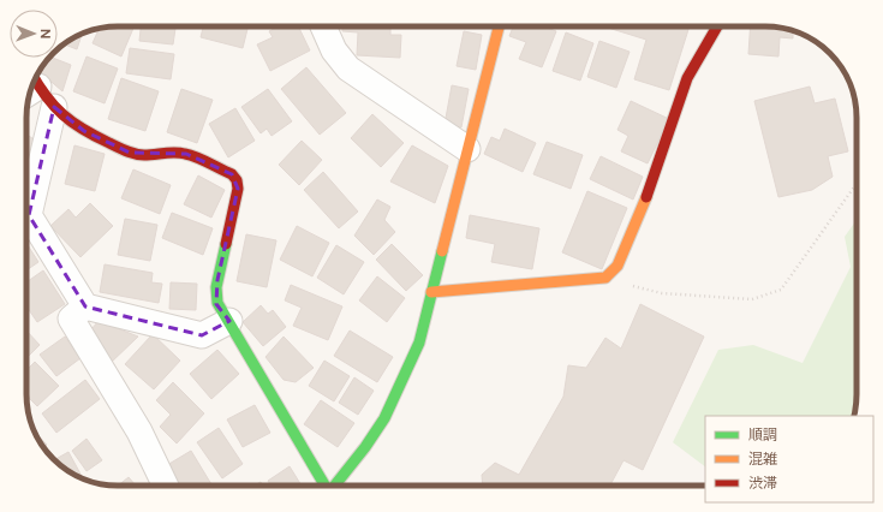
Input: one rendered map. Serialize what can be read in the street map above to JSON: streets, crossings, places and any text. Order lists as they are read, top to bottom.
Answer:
{
  "legend": ["順調", "混雑", "渋滞"],
  "north": "right"
}
